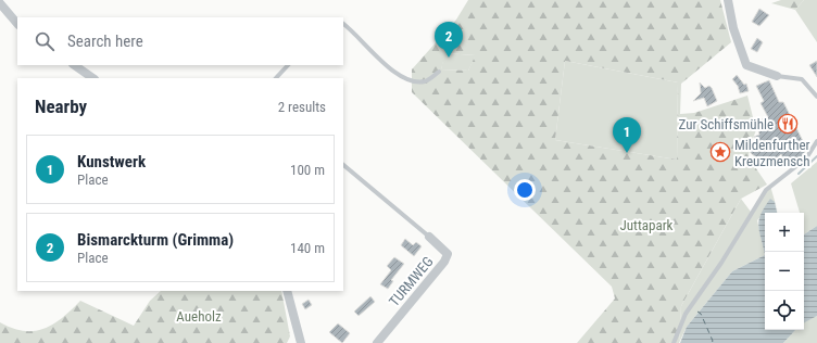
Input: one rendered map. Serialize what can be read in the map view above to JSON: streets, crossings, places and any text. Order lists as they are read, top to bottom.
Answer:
{
  "streets": {
    "street": ["TURMWEG"]
  },
  "parks": ["Juttapark", "Aueholz"],
  "places": {
    "restaurant": ["Zur Schiffsmühle"],
    "place": ["Mildenfurther Kreuzmensch"]
  },
  "page": {
    "search": "Search here",
    "pins": ["2", "1"],
    "heading": ["Nearby", "2 results"],
    "list": [
      {
        "mark": "1",
        "name": "Kunstwerk",
        "note": "Place",
        "value": "100 m"
      },
      {
        "mark": "2",
        "name": "Bismarckturm (Grimma)",
        "note": "Place",
        "value": "140 m"
      }
    ],
    "map_buttons": ["+", "−"]
  }
}
